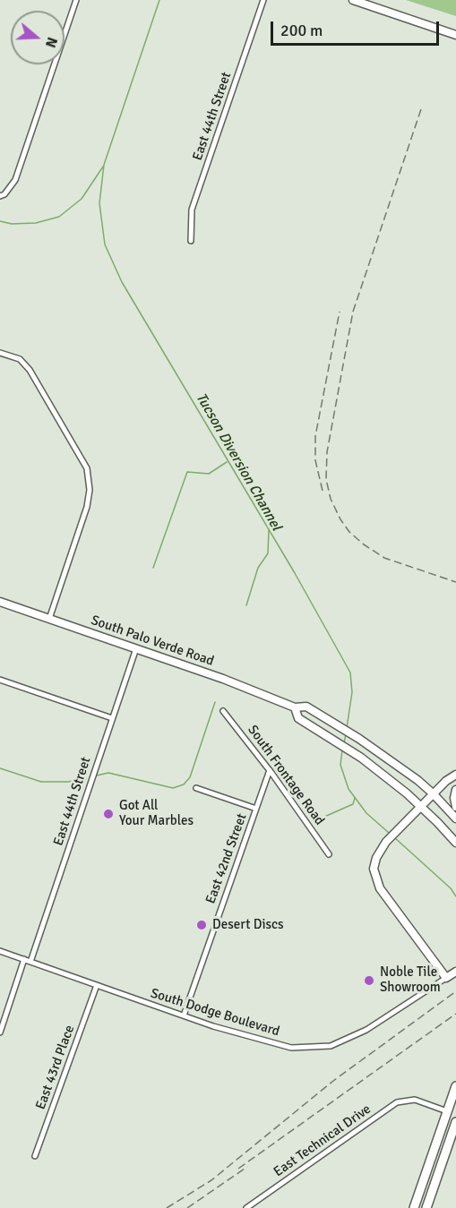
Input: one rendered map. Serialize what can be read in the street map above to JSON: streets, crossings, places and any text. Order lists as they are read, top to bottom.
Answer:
{
  "streets": {
    "main road": ["South Palo Verde Road"],
    "street": [
      "East 44th Street",
      "South Frontage Road",
      "East 42nd Street",
      "South Dodge Boulevard",
      "East 43rd Place",
      "East Technical Drive"
    ]
  },
  "crossings": [
    ["East 44th Street", "South Palo Verde Road"],
    ["East 44th Street", "South Dodge Boulevard"],
    ["South Frontage Road", "East 42nd Street"],
    ["East 42nd Street", "South Dodge Boulevard"],
    ["South Dodge Boulevard", "East 43rd Place"]
  ],
  "water": ["Tucson Diversion Channel"],
  "places": ["Got All Your Marbles", "Desert Discs", "Noble Tile Showroom"],
  "scale_bar": "200 m",
  "north": "right"
}
